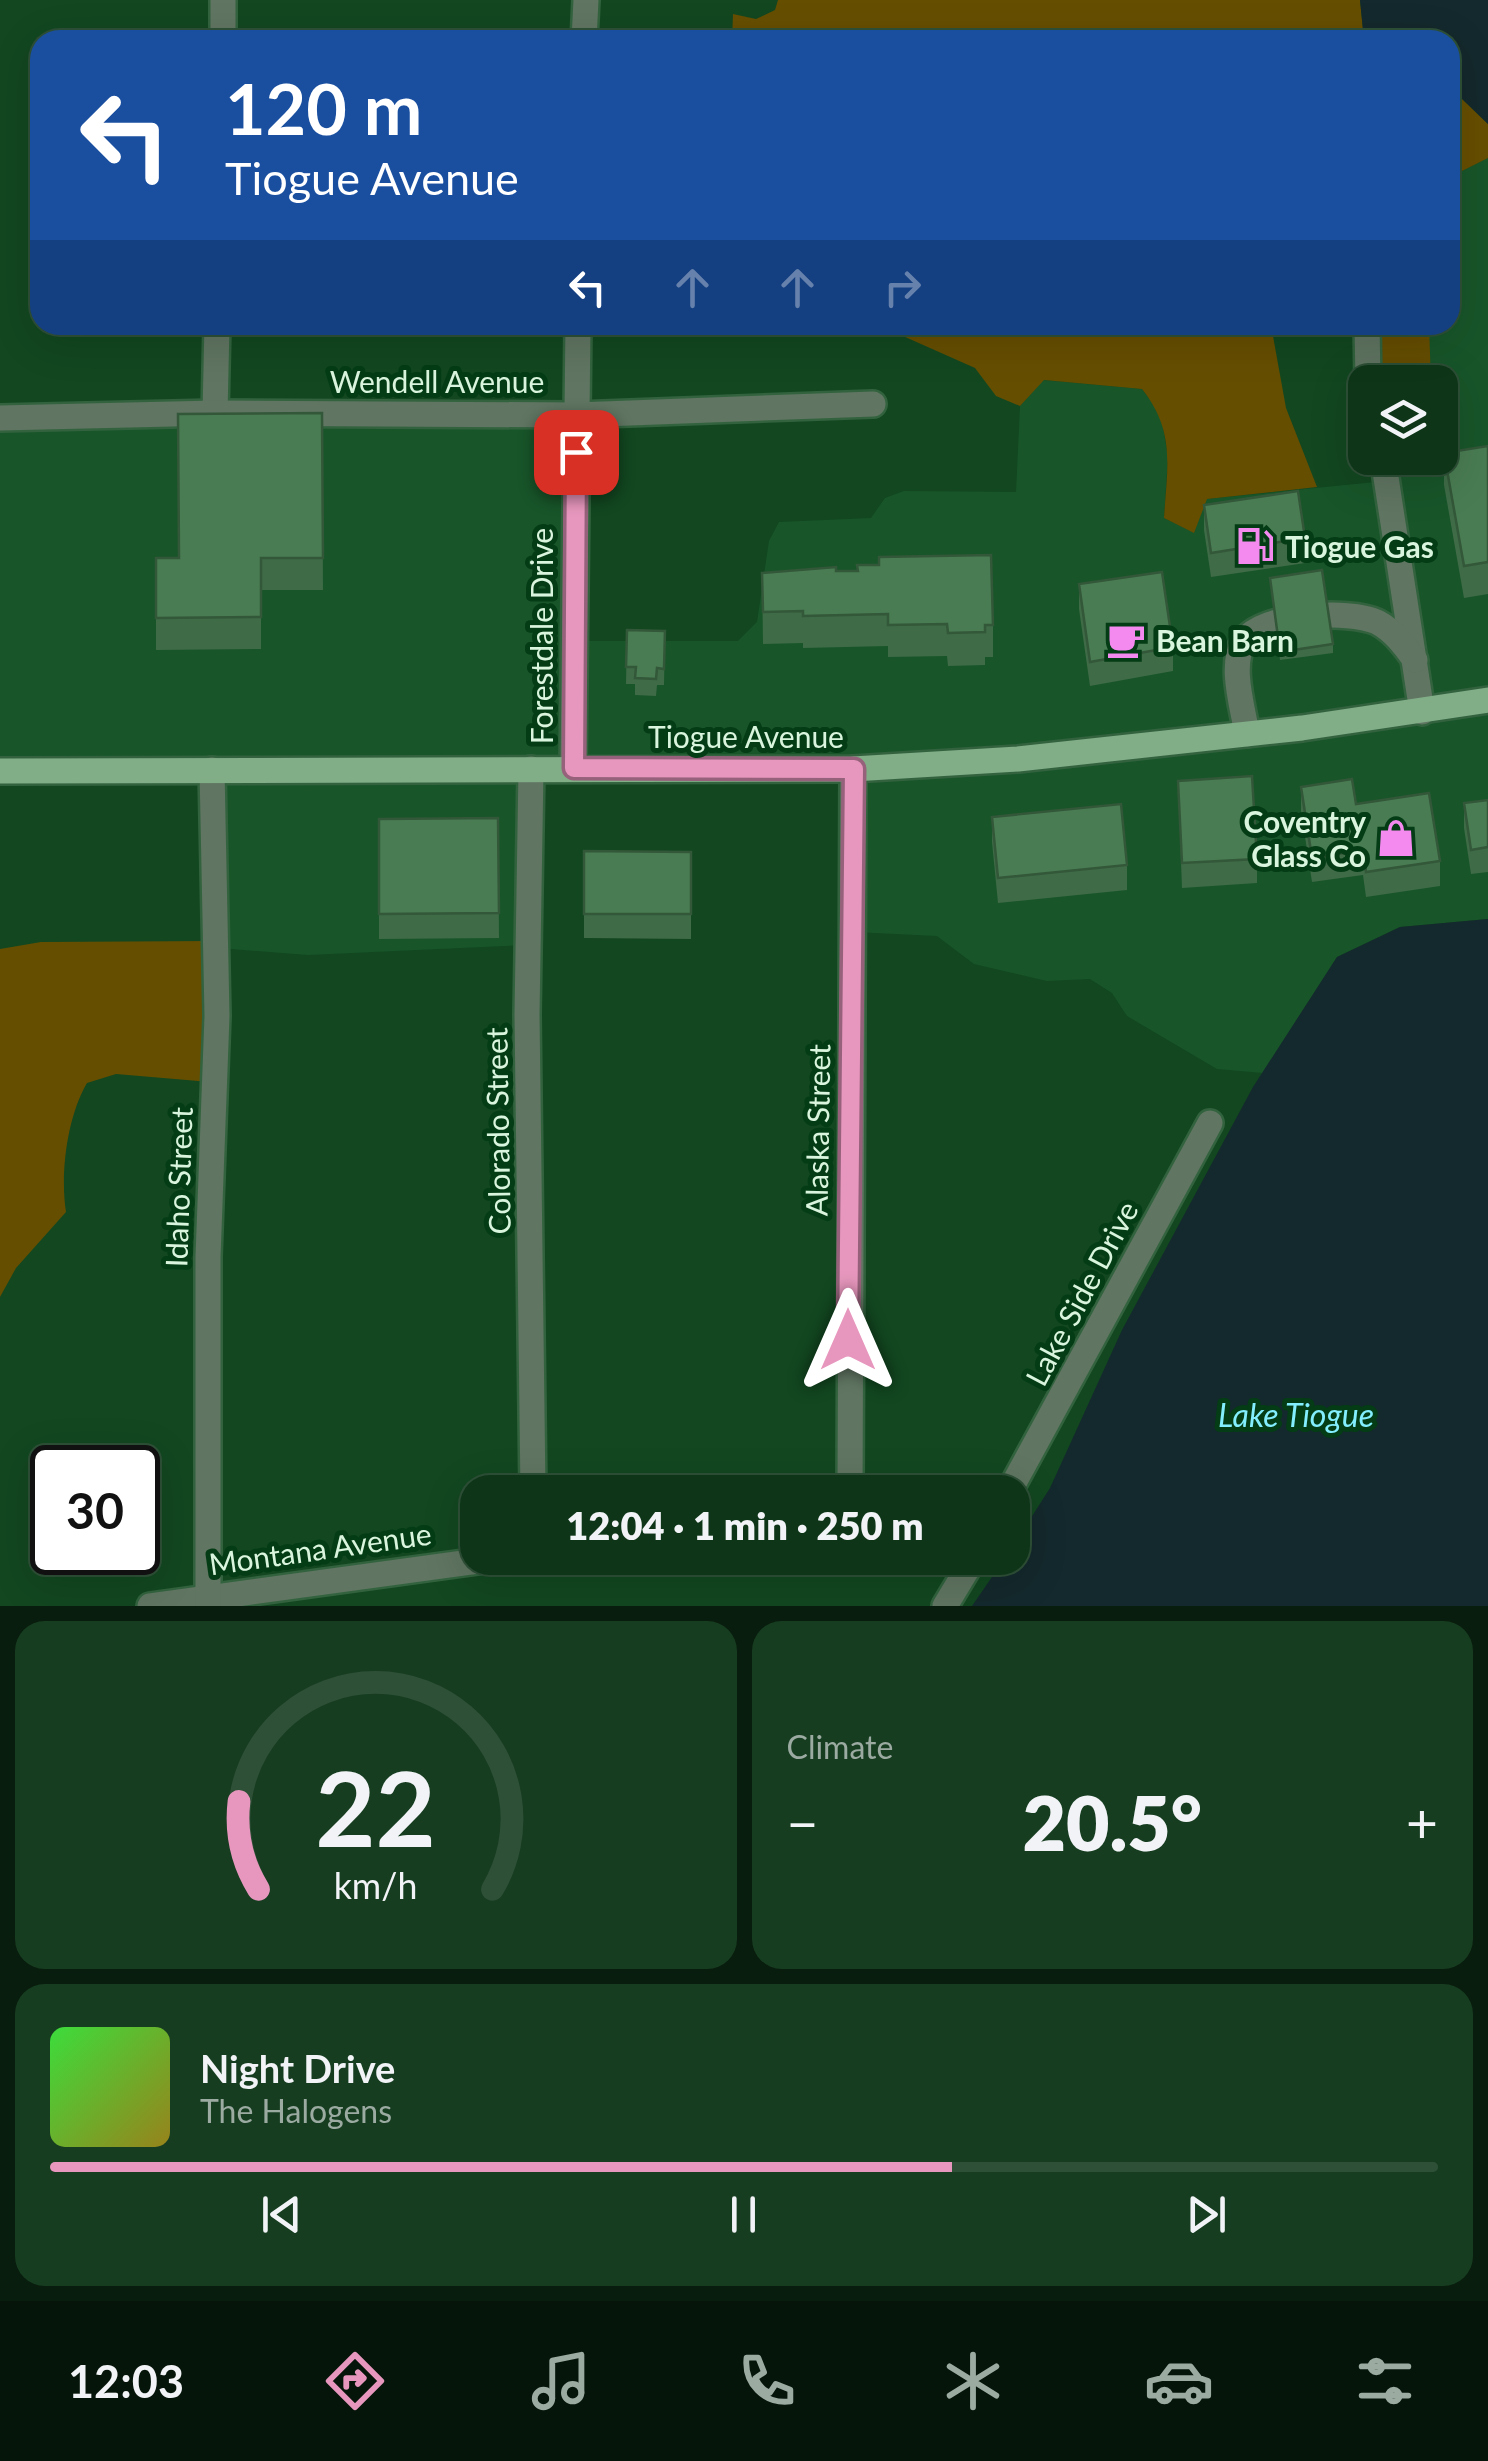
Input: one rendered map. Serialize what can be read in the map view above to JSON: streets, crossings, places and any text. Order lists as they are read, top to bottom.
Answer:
{
  "streets": {
    "main road": ["Tiogue Avenue"],
    "street": [
      "Wendell Avenue",
      "Forestdale Drive",
      "Alaska Street",
      "Colorado Street",
      "Idaho Street",
      "Lake Side Drive",
      "Montana Avenue"
    ]
  },
  "crossings": [
    ["Wendell Avenue", "Forestdale Drive"],
    ["Forestdale Drive", "Tiogue Avenue"],
    ["Tiogue Avenue", "Alaska Street"],
    ["Tiogue Avenue", "Colorado Street"],
    ["Tiogue Avenue", "Idaho Street"],
    ["Idaho Street", "Montana Avenue"]
  ],
  "water": ["Lake Tiogue"],
  "places": {
    "fuel station": ["Tiogue Gas"],
    "cafe": ["Bean Barn"],
    "shop": ["Coventry Glass Co"]
  },
  "page": {
    "turn": ["120 m", "Tiogue Avenue"],
    "limit": "30",
    "trip": "12:04 · 1 min · 250 m",
    "tile": "Climate",
    "heat": ["−", "20.5°", "+"],
    "song": ["Night Drive", "The Halogens"],
    "tabs": "12:03",
    "gauge": ["22", "km/h"]
  }
}
